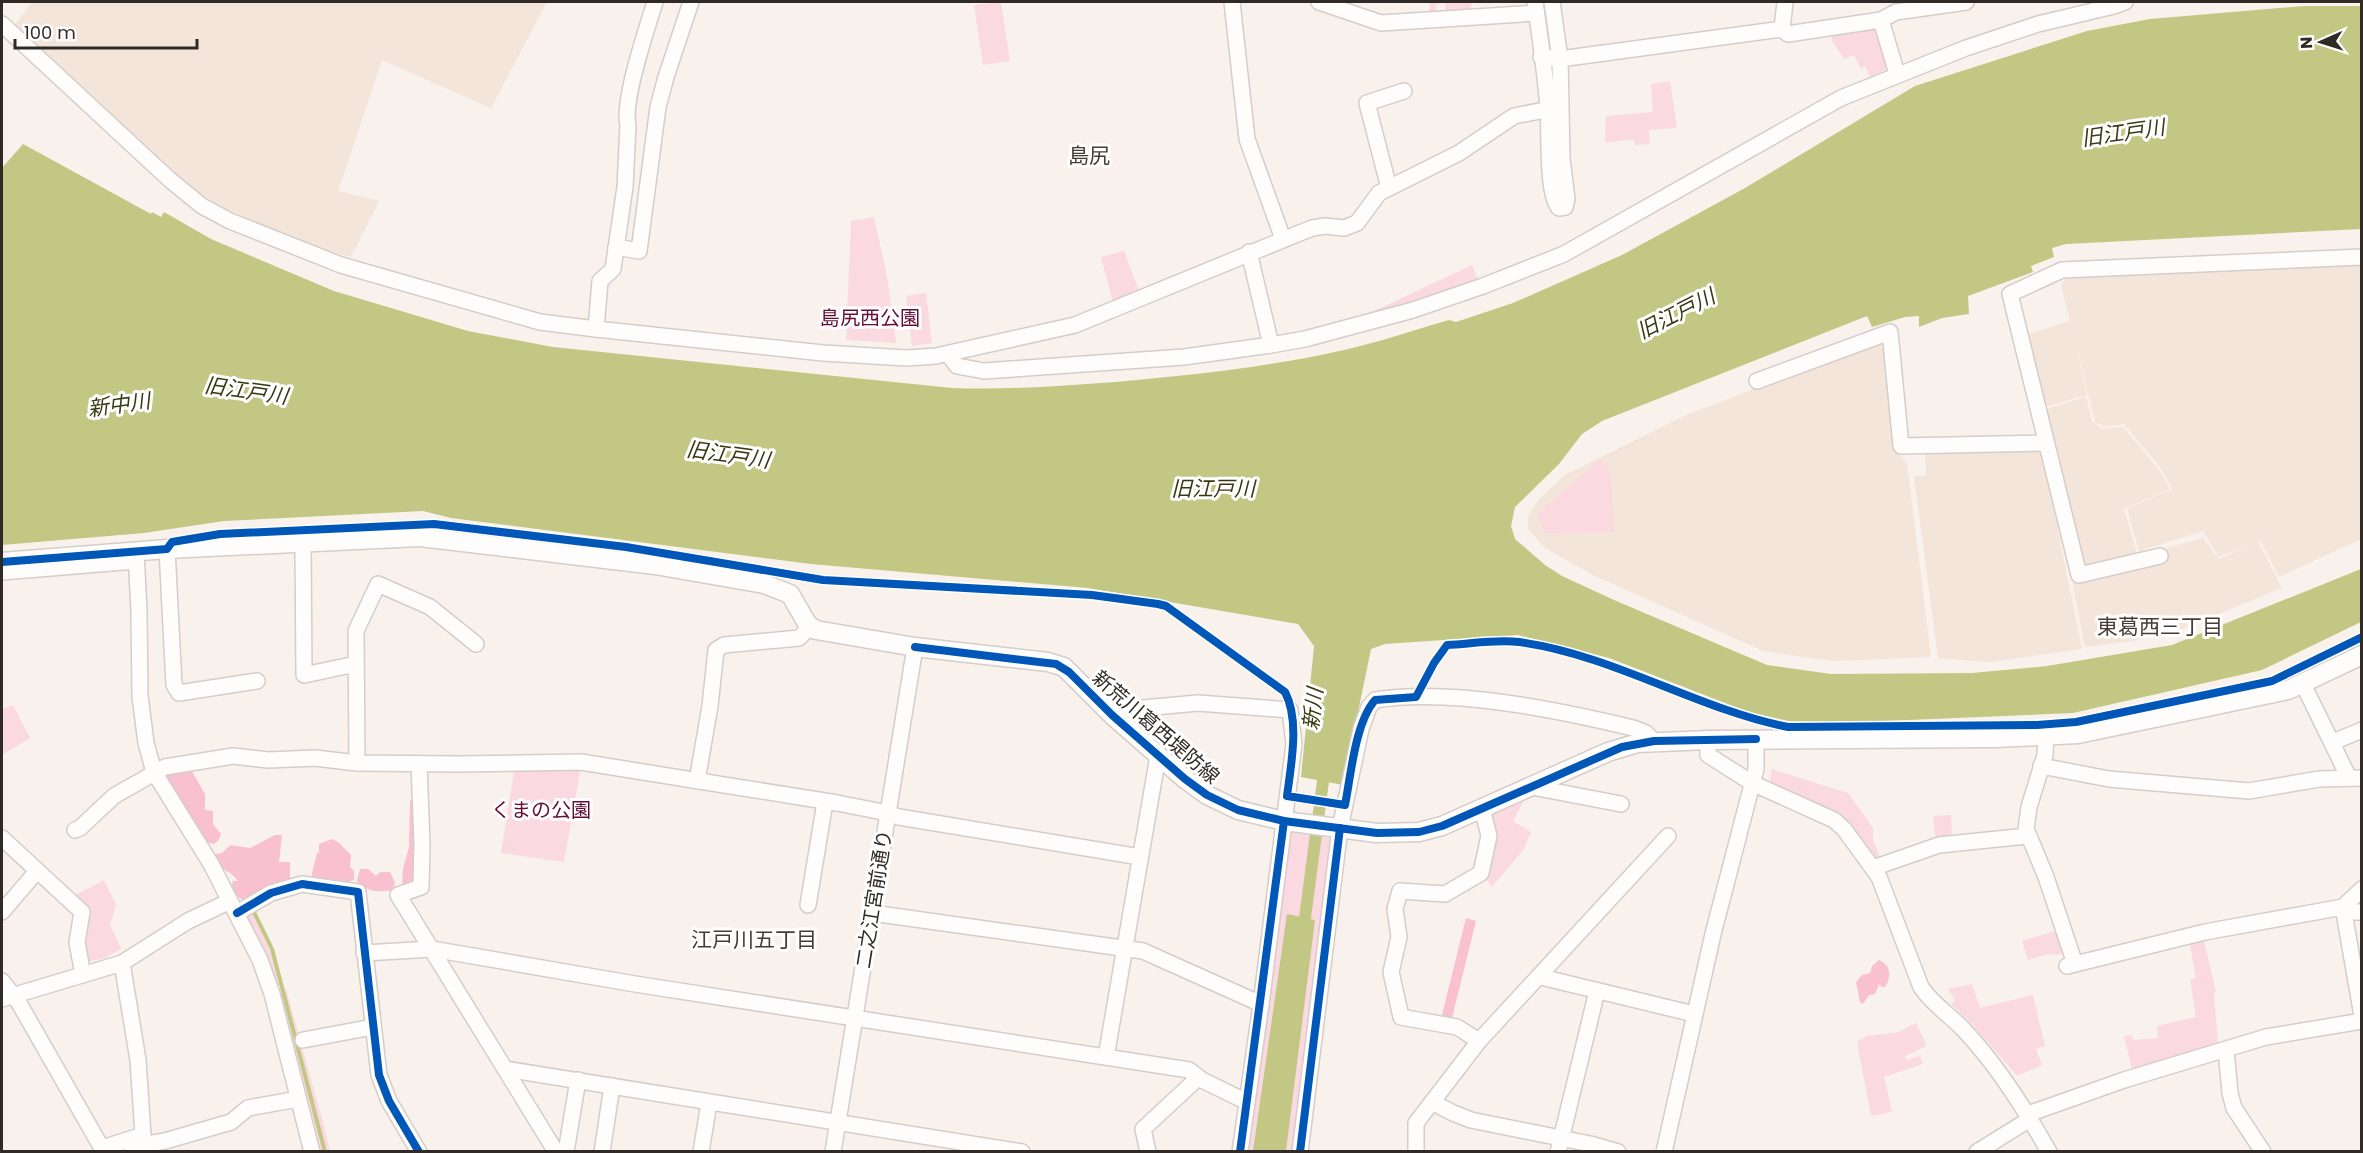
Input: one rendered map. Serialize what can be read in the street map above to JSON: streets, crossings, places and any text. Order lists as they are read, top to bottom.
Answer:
{
  "streets": {
    "main road": ["新荒川葛西堤防線"],
    "street": ["二之江宮前通り"]
  },
  "crossings": [
    ["新荒川葛西堤防線", "二之江宮前通り"]
  ],
  "districts": ["島尻", "東葛西三丁目", "江戸川五丁目"],
  "water": ["旧江戸川", "新中川", "新川"],
  "parks": ["島尻西公園", "くまの公園"],
  "scale_bar": "100 m",
  "north": "left"
}
